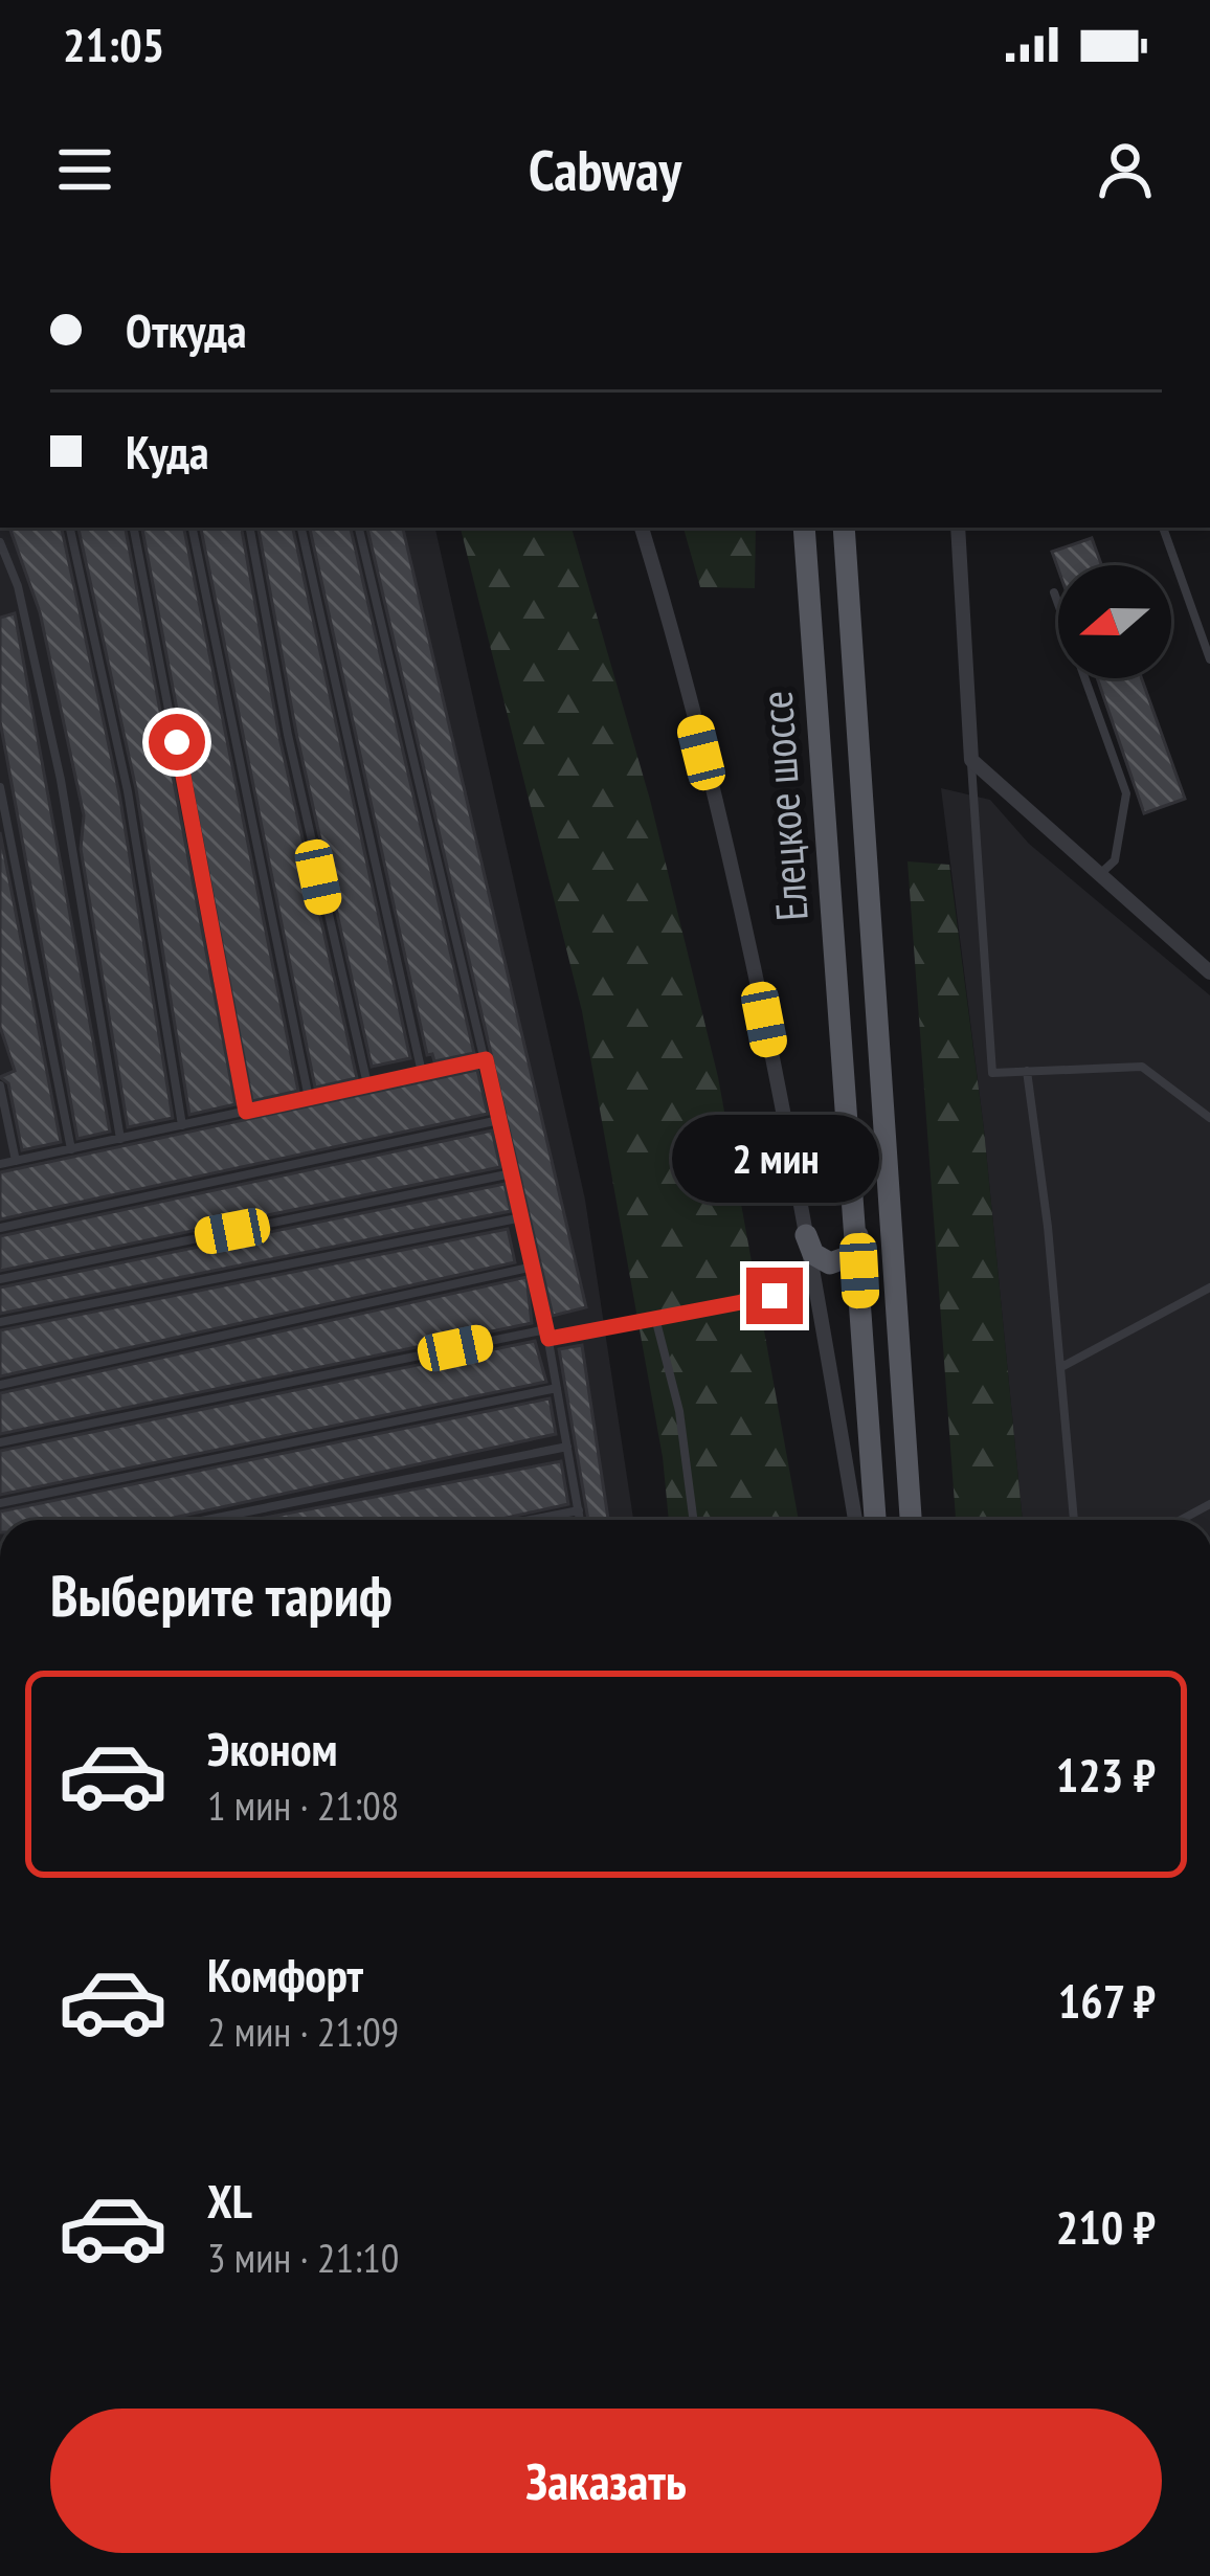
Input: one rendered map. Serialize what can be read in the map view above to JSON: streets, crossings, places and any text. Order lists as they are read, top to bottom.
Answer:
{
  "streets": {
    "main road": ["Елецкое шоссе"]
  },
  "north": "left",
  "page": {
    "status": "21:05",
    "header": "Cabway",
    "banner": ["Откуда", "Куда"],
    "bubble": "2 мин",
    "heading": "Выберите тариф",
    "list": [
      {
        "name": "Эконом",
        "note": "1 мин · 21:08",
        "value": "123 ₽"
      },
      {
        "name": "Комфорт",
        "note": "2 мин · 21:09",
        "value": "167 ₽"
      },
      {
        "name": "XL",
        "note": "3 мин · 21:10",
        "value": "210 ₽"
      }
    ],
    "buttons": "Заказать"
  }
}
